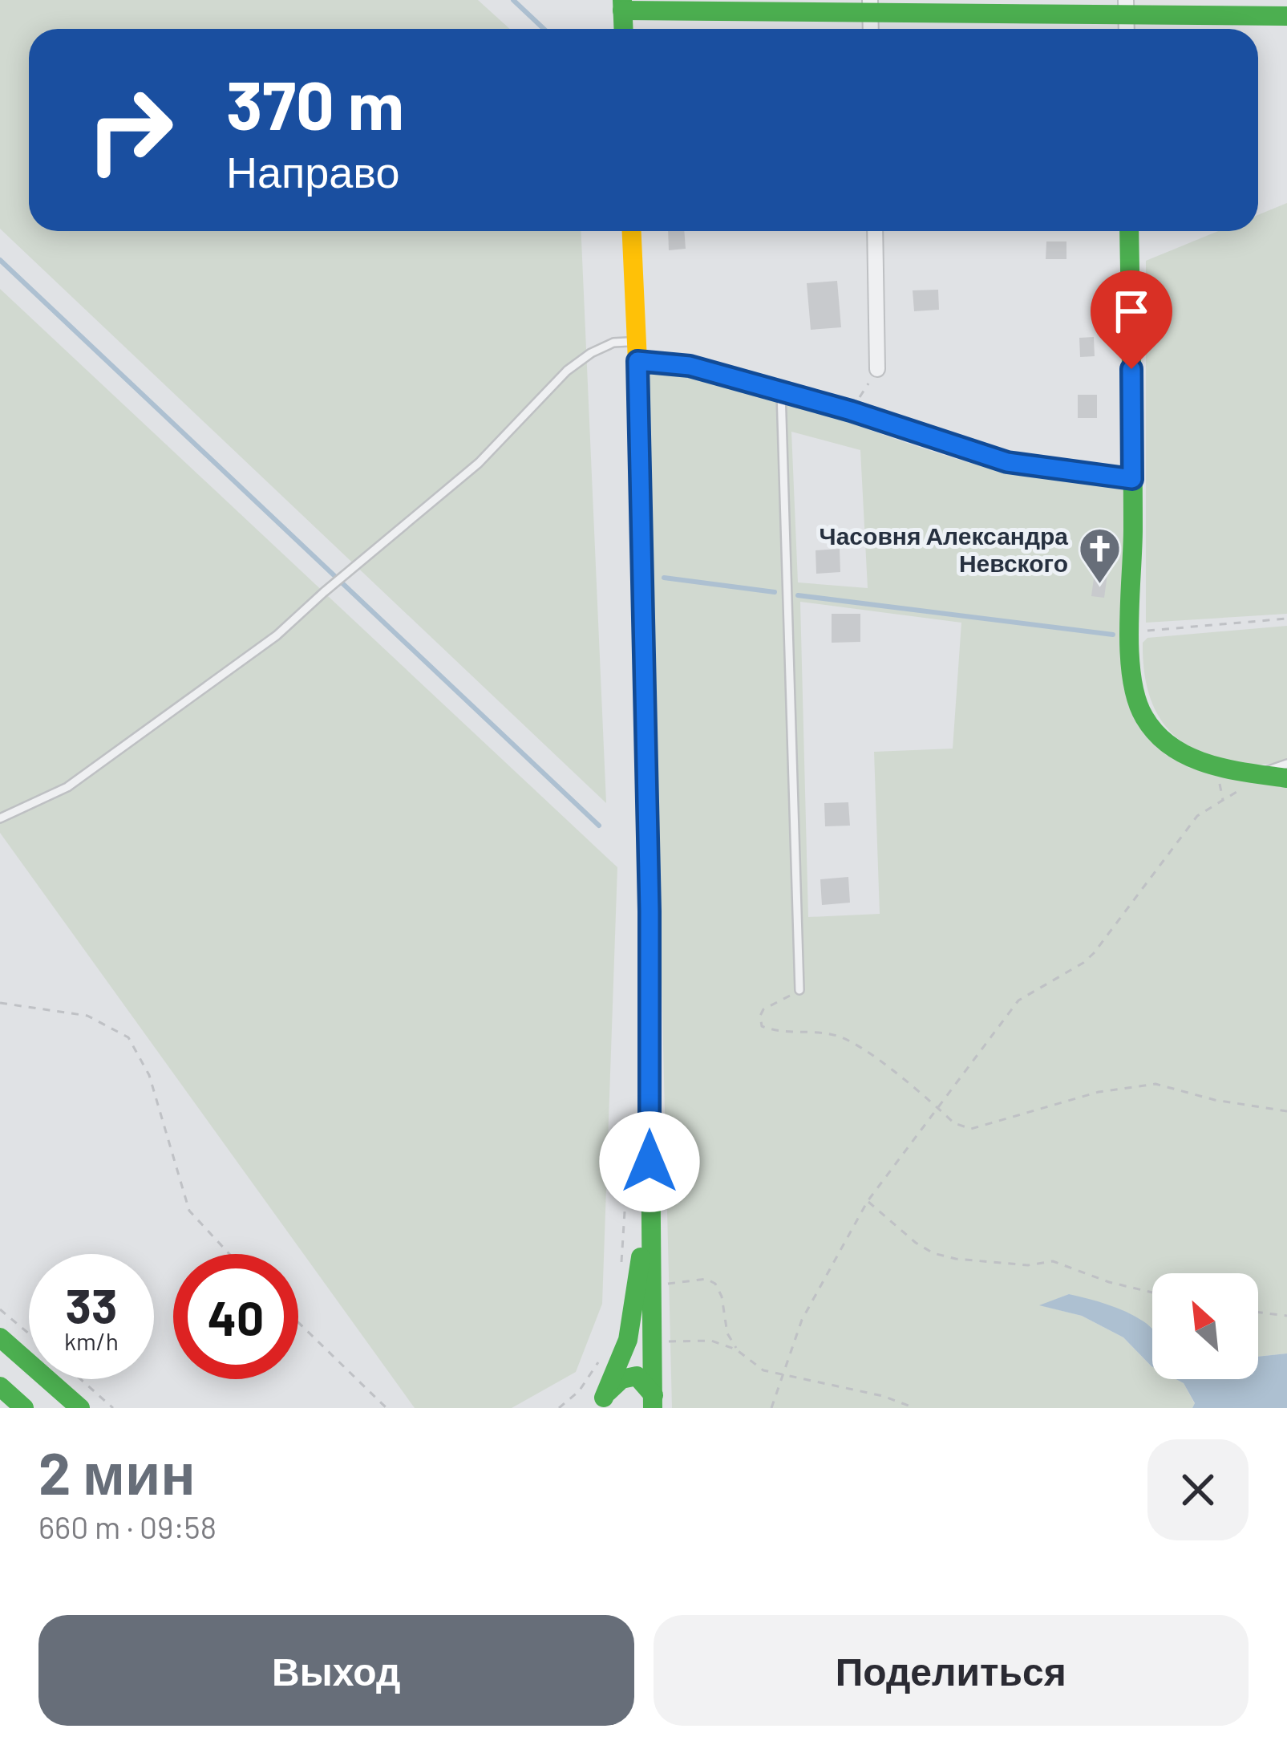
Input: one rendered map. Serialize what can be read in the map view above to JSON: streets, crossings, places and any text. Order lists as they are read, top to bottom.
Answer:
{
  "places": {
    "church": ["Часовня Александра Невского"]
  },
  "north": "top left",
  "page": {
    "turn": ["370 m", "Направо"],
    "speed": "33 km/h",
    "limit": "40",
    "heading": ["2 мин", "660 m · 09:58"],
    "buttons": ["Выход", "Поделиться"]
  }
}
